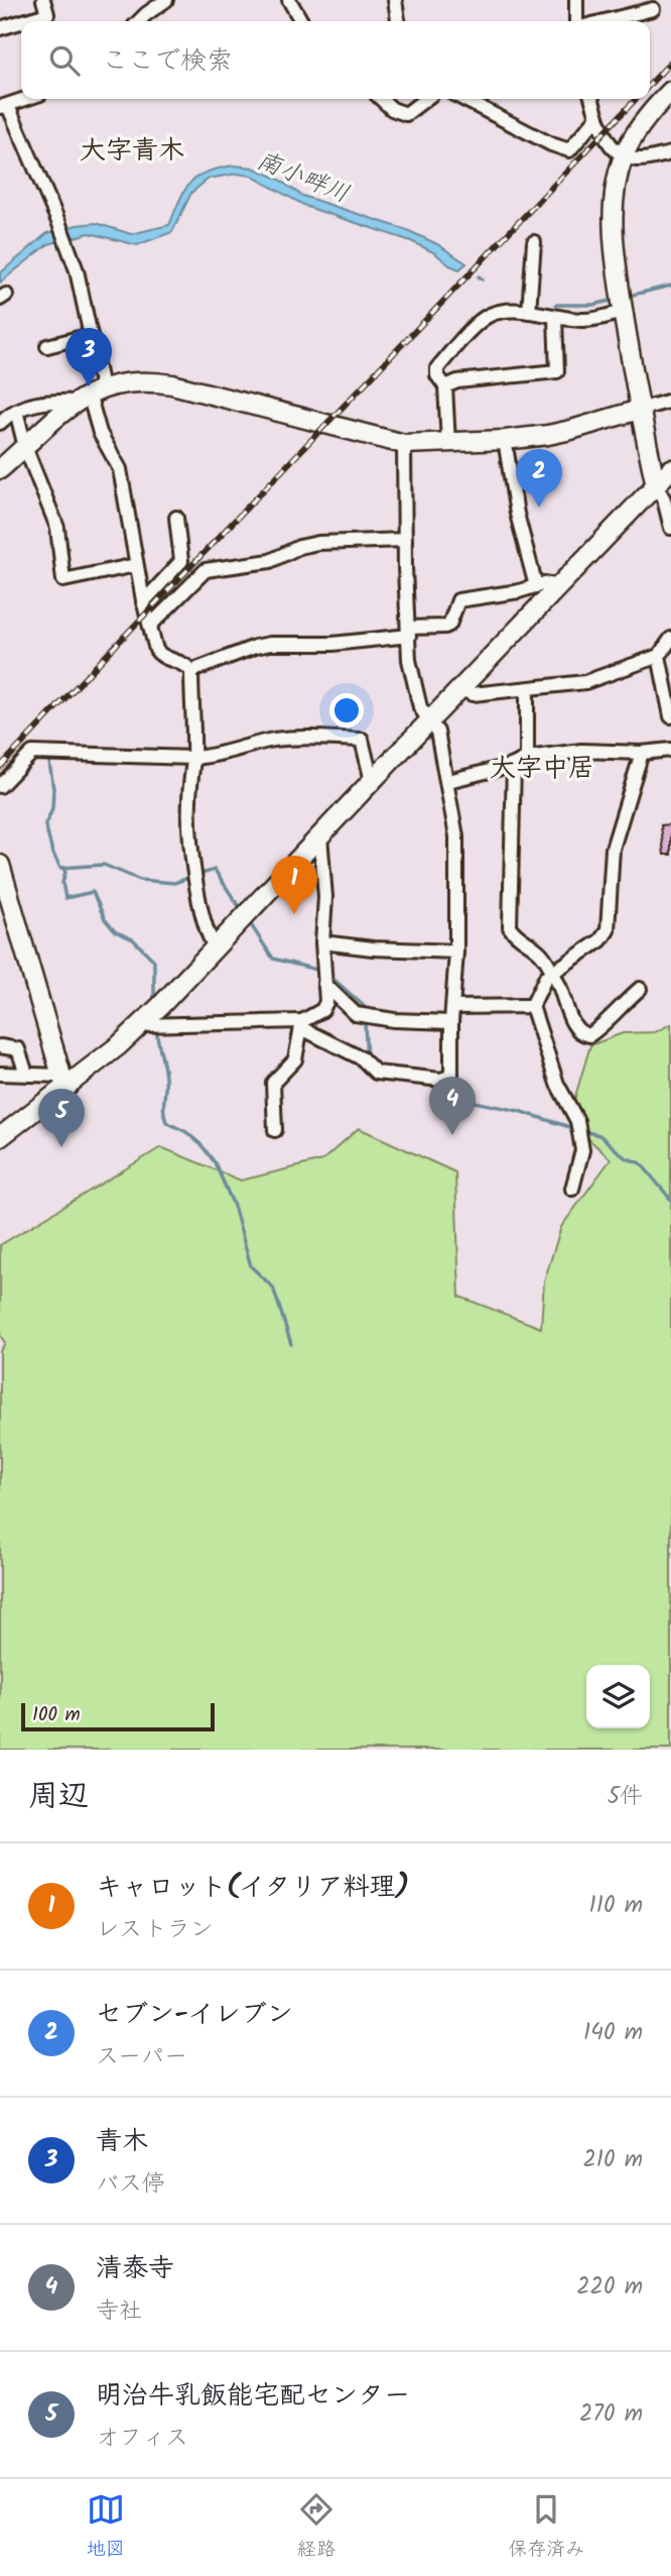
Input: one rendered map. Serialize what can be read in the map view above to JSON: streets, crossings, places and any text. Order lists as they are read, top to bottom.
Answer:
{
  "districts": ["大字青木", "大字中居"],
  "water": ["南小畔川"],
  "scale_bar": "100 m",
  "page": {
    "search": "ここで検索",
    "pins": [
      "3",
      "2",
      "1",
      "4",
      "5"
    ],
    "scale": "100 m",
    "heading": ["周辺", "5件"],
    "list": [
      {
        "mark": "1",
        "name": "キャロット(イタリア料理)",
        "note": "レストラン",
        "value": "110 m"
      },
      {
        "mark": "2",
        "name": "セブン-イレブン",
        "note": "スーパー",
        "value": "140 m"
      },
      {
        "mark": "3",
        "name": "青木",
        "note": "バス停",
        "value": "210 m"
      },
      {
        "mark": "4",
        "name": "清泰寺",
        "note": "寺社",
        "value": "220 m"
      },
      {
        "mark": "5",
        "name": "明治牛乳飯能宅配センター",
        "note": "オフィス",
        "value": "270 m"
      }
    ],
    "nav": ["地図", "経路", "保存済み"]
  }
}
